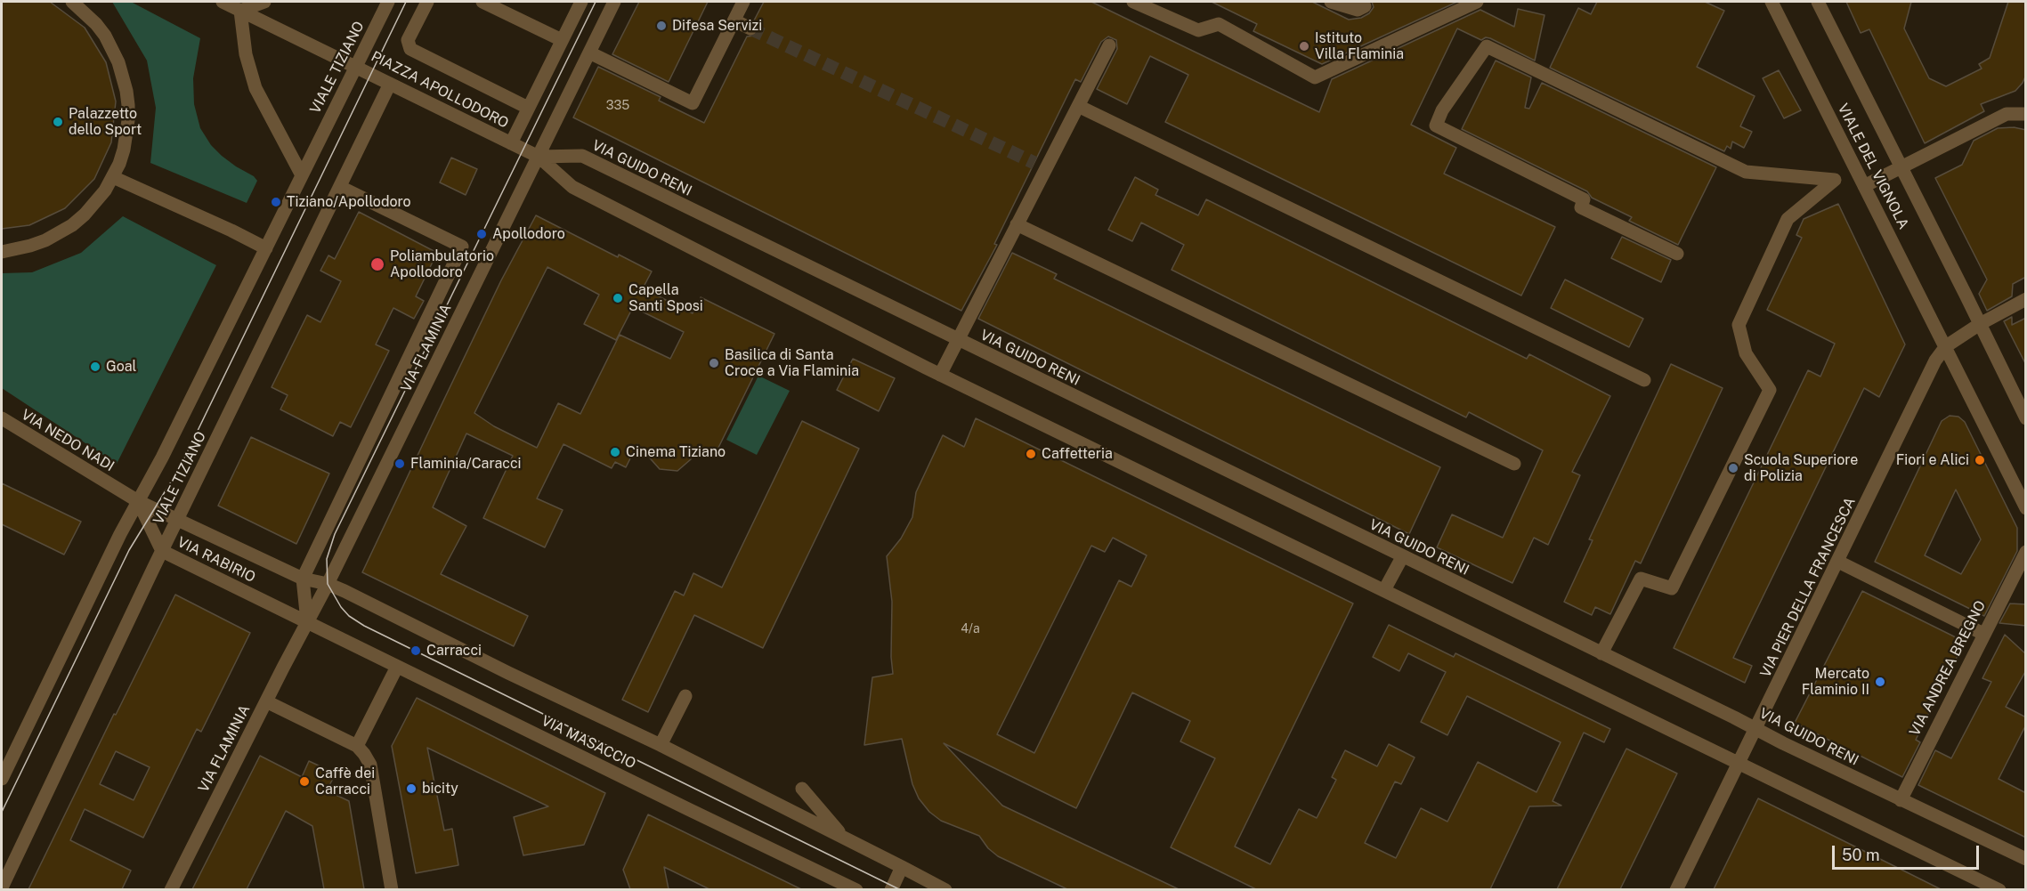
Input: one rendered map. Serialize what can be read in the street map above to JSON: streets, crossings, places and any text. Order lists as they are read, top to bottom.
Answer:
{
  "streets": {
    "street": [
      "VIALE TIZIANO",
      "PIAZZA APOLLODORO",
      "VIALE DEL VIGNOLA",
      "VIA GUIDO RENI",
      "VIA FLAMINIA",
      "VIA NEDO NADI",
      "VIA RABIRIO",
      "VIA PIER DELLA FRANCESCA",
      "VIA ANDREA BREGNO",
      "VIA MASACCIO"
    ]
  },
  "crossings": [
    ["VIALE TIZIANO", "PIAZZA APOLLODORO"],
    ["VIALE TIZIANO", "VIA FLAMINIA"],
    ["VIALE TIZIANO", "VIA RABIRIO"],
    ["PIAZZA APOLLODORO", "VIA GUIDO RENI"],
    ["PIAZZA APOLLODORO", "VIA FLAMINIA"],
    ["VIALE DEL VIGNOLA", "VIA PIER DELLA FRANCESCA"],
    ["VIA GUIDO RENI", "VIA FLAMINIA"],
    ["VIA GUIDO RENI", "VIA PIER DELLA FRANCESCA"],
    ["VIA GUIDO RENI", "VIA ANDREA BREGNO"],
    ["VIA FLAMINIA", "VIA RABIRIO"],
    ["VIA FLAMINIA", "VIA MASACCIO"],
    ["VIA NEDO NADI", "VIA RABIRIO"],
    ["VIA RABIRIO", "VIA MASACCIO"]
  ],
  "places": [
    "Difesa Servizi",
    "Istituto Villa Flaminia",
    "Palazzetto dello Sport",
    "Tiziano/Apollodoro",
    "Apollodoro",
    "Poliambulatorio Apollodoro",
    "Capella Santi Sposi",
    "Basilica di Santa Croce a Via Flaminia",
    "Goal",
    "Cinema Tiziano",
    "Caffetteria",
    "Fiori e Alici",
    "Flaminia/Caracci",
    "Scuola Superiore di Polizia",
    "Carracci",
    "Mercato Flaminio II",
    "Caffè dei Carracci",
    "bicity"
  ],
  "house_numbers": ["335", "4/a"],
  "scale_bar": "50 m"
}
